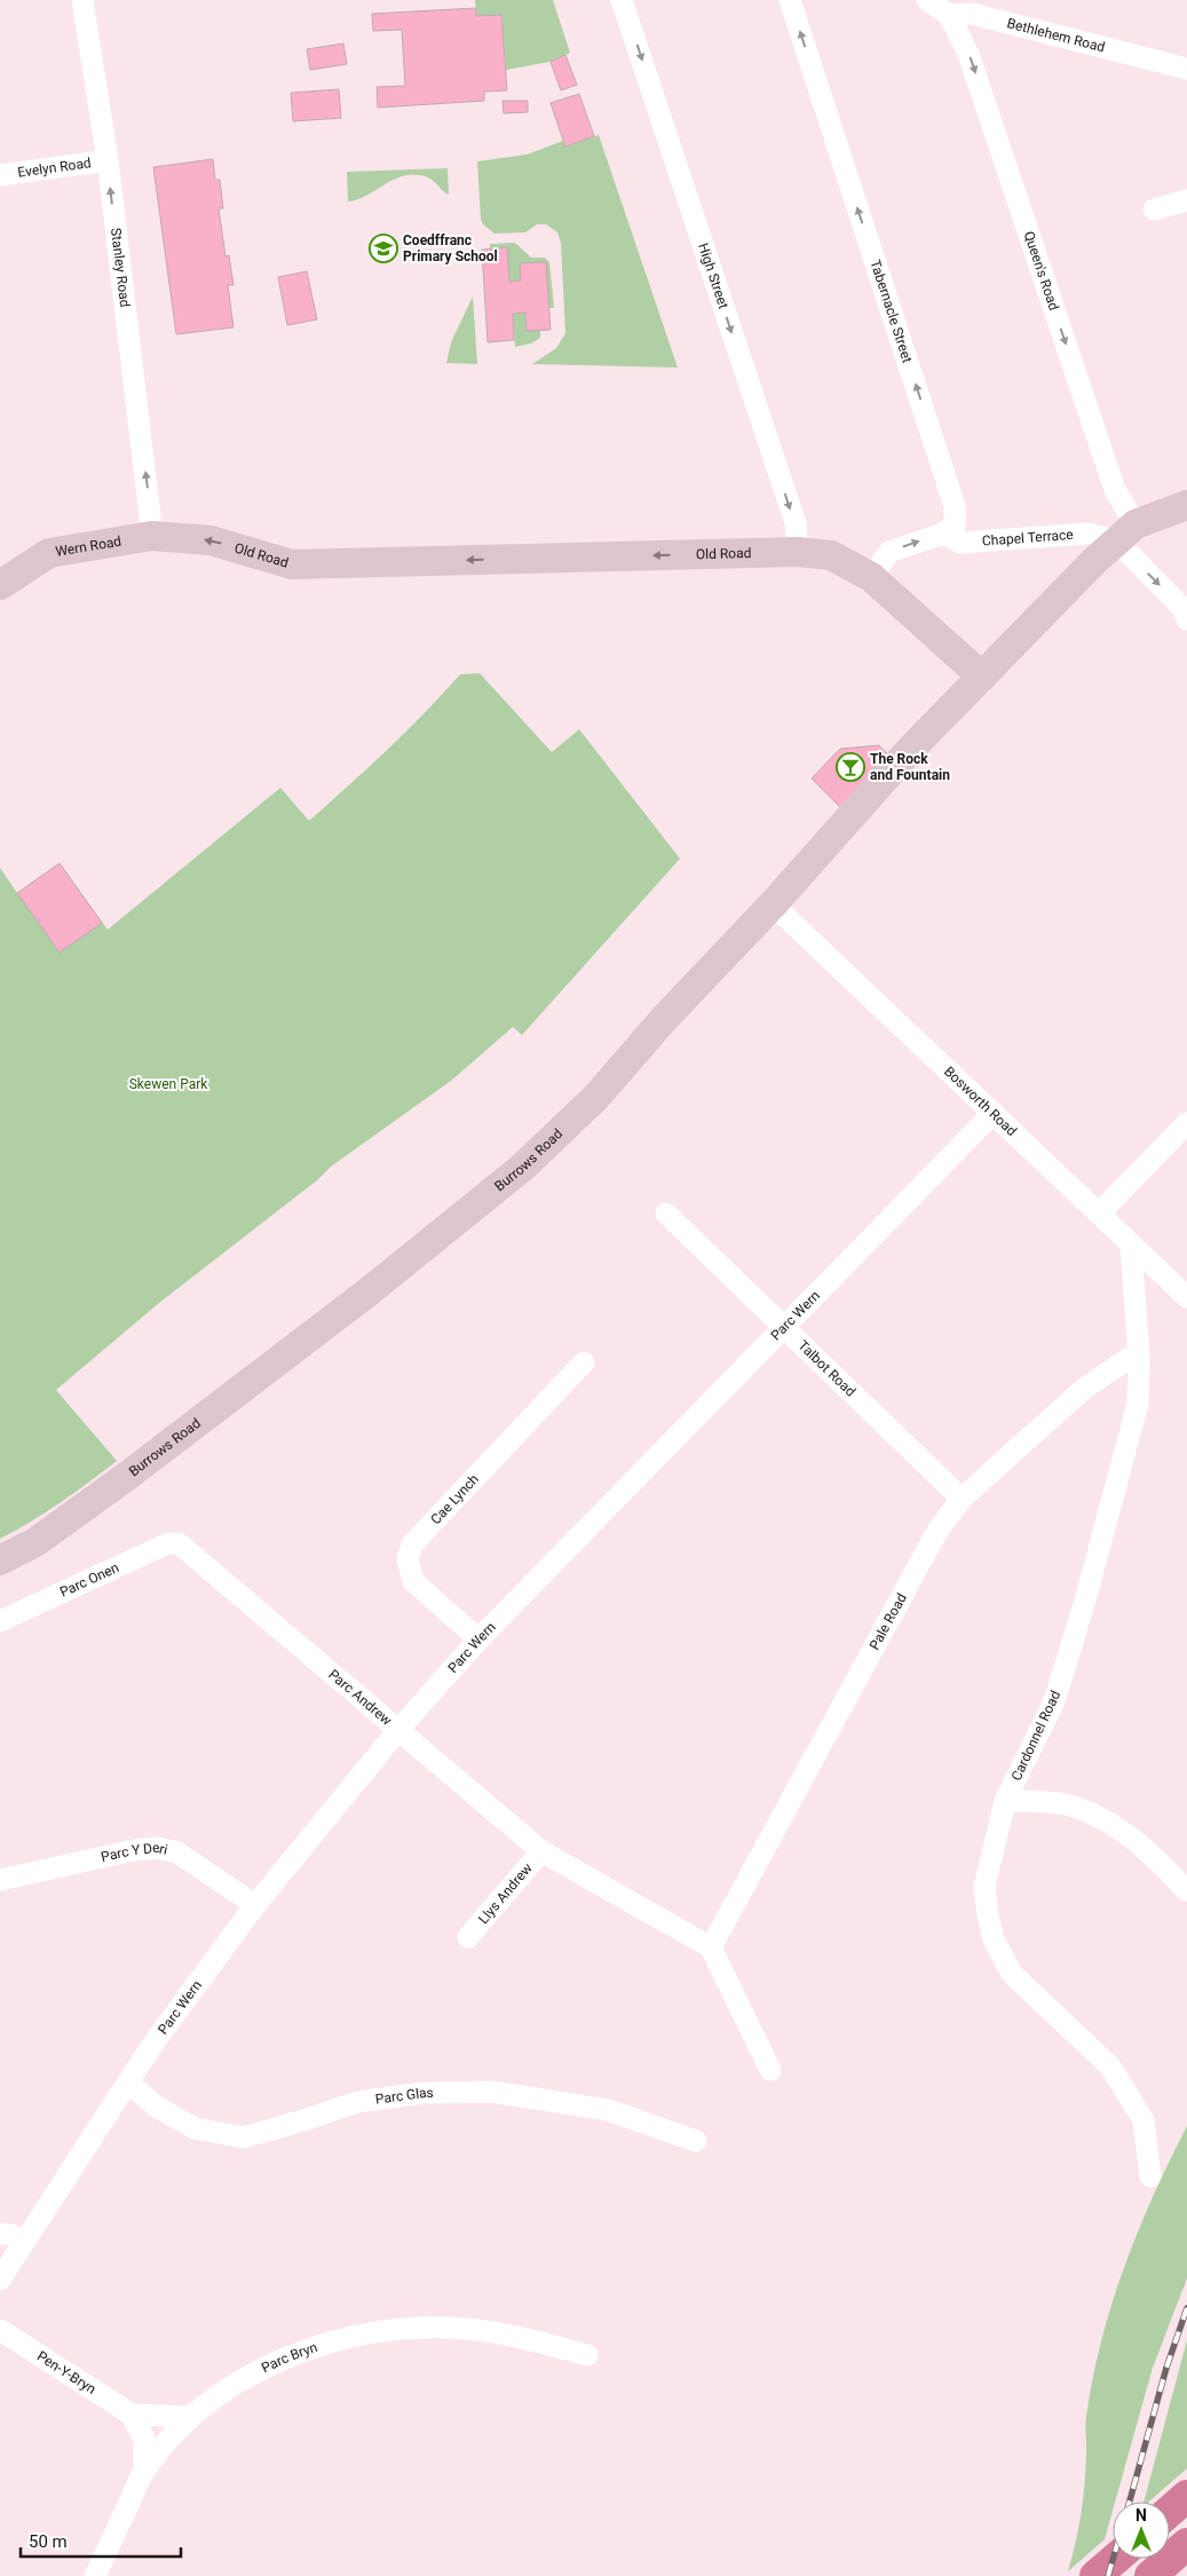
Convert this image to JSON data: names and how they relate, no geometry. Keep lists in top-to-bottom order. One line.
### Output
{"streets":{"main road":["Wern Road","Old Road","Burrows Road"],"street":["Bethlehem Road","Evelyn Road","Stanley Road","Queen's Road","High Street","Tabernacle Street","Chapel Terrace","Bosworth Road","Parc Wern","Talbot Road","Cae Lynch","Parc Onen","Pale Road","Parc Andrew","Cardonnel Road","Parc Y Deri","Llys Andrew","Parc Glas","Parc Bryn","Pen-Y-Bryn"]},"crossings":[["Bethlehem Road","Queen's Road"],["Evelyn Road","Stanley Road"],["Stanley Road","Wern Road"],["Stanley Road","Old Road"],["Queen's Road","Chapel Terrace"],["High Street","Old Road"],["Tabernacle Street","Chapel Terrace"],["Wern Road","Old Road"],["Old Road","Burrows Road"],["Bosworth Road","Burrows Road"],["Bosworth Road","Parc Wern"],["Bosworth Road","Cardonnel Road"],["Parc Wern","Talbot Road"],["Parc Wern","Cae Lynch"],["Parc Wern","Parc Andrew"],["Parc Wern","Parc Y Deri"],["Parc Wern","Parc Glas"],["Talbot Road","Pale Road"],["Parc Onen","Parc Andrew"],["Pale Road","Cardonnel Road"],["Parc Andrew","Llys Andrew"]],"one_way":["Stanley Road","Queen's Road","High Street","Tabernacle Street","Old Road"],"parks":["Skewen Park"],"places":{"school or university":["Coedffranc Primary School"],"bar":["The Rock and Fountain"]},"scale_bar":"50 m","north":"top"}
